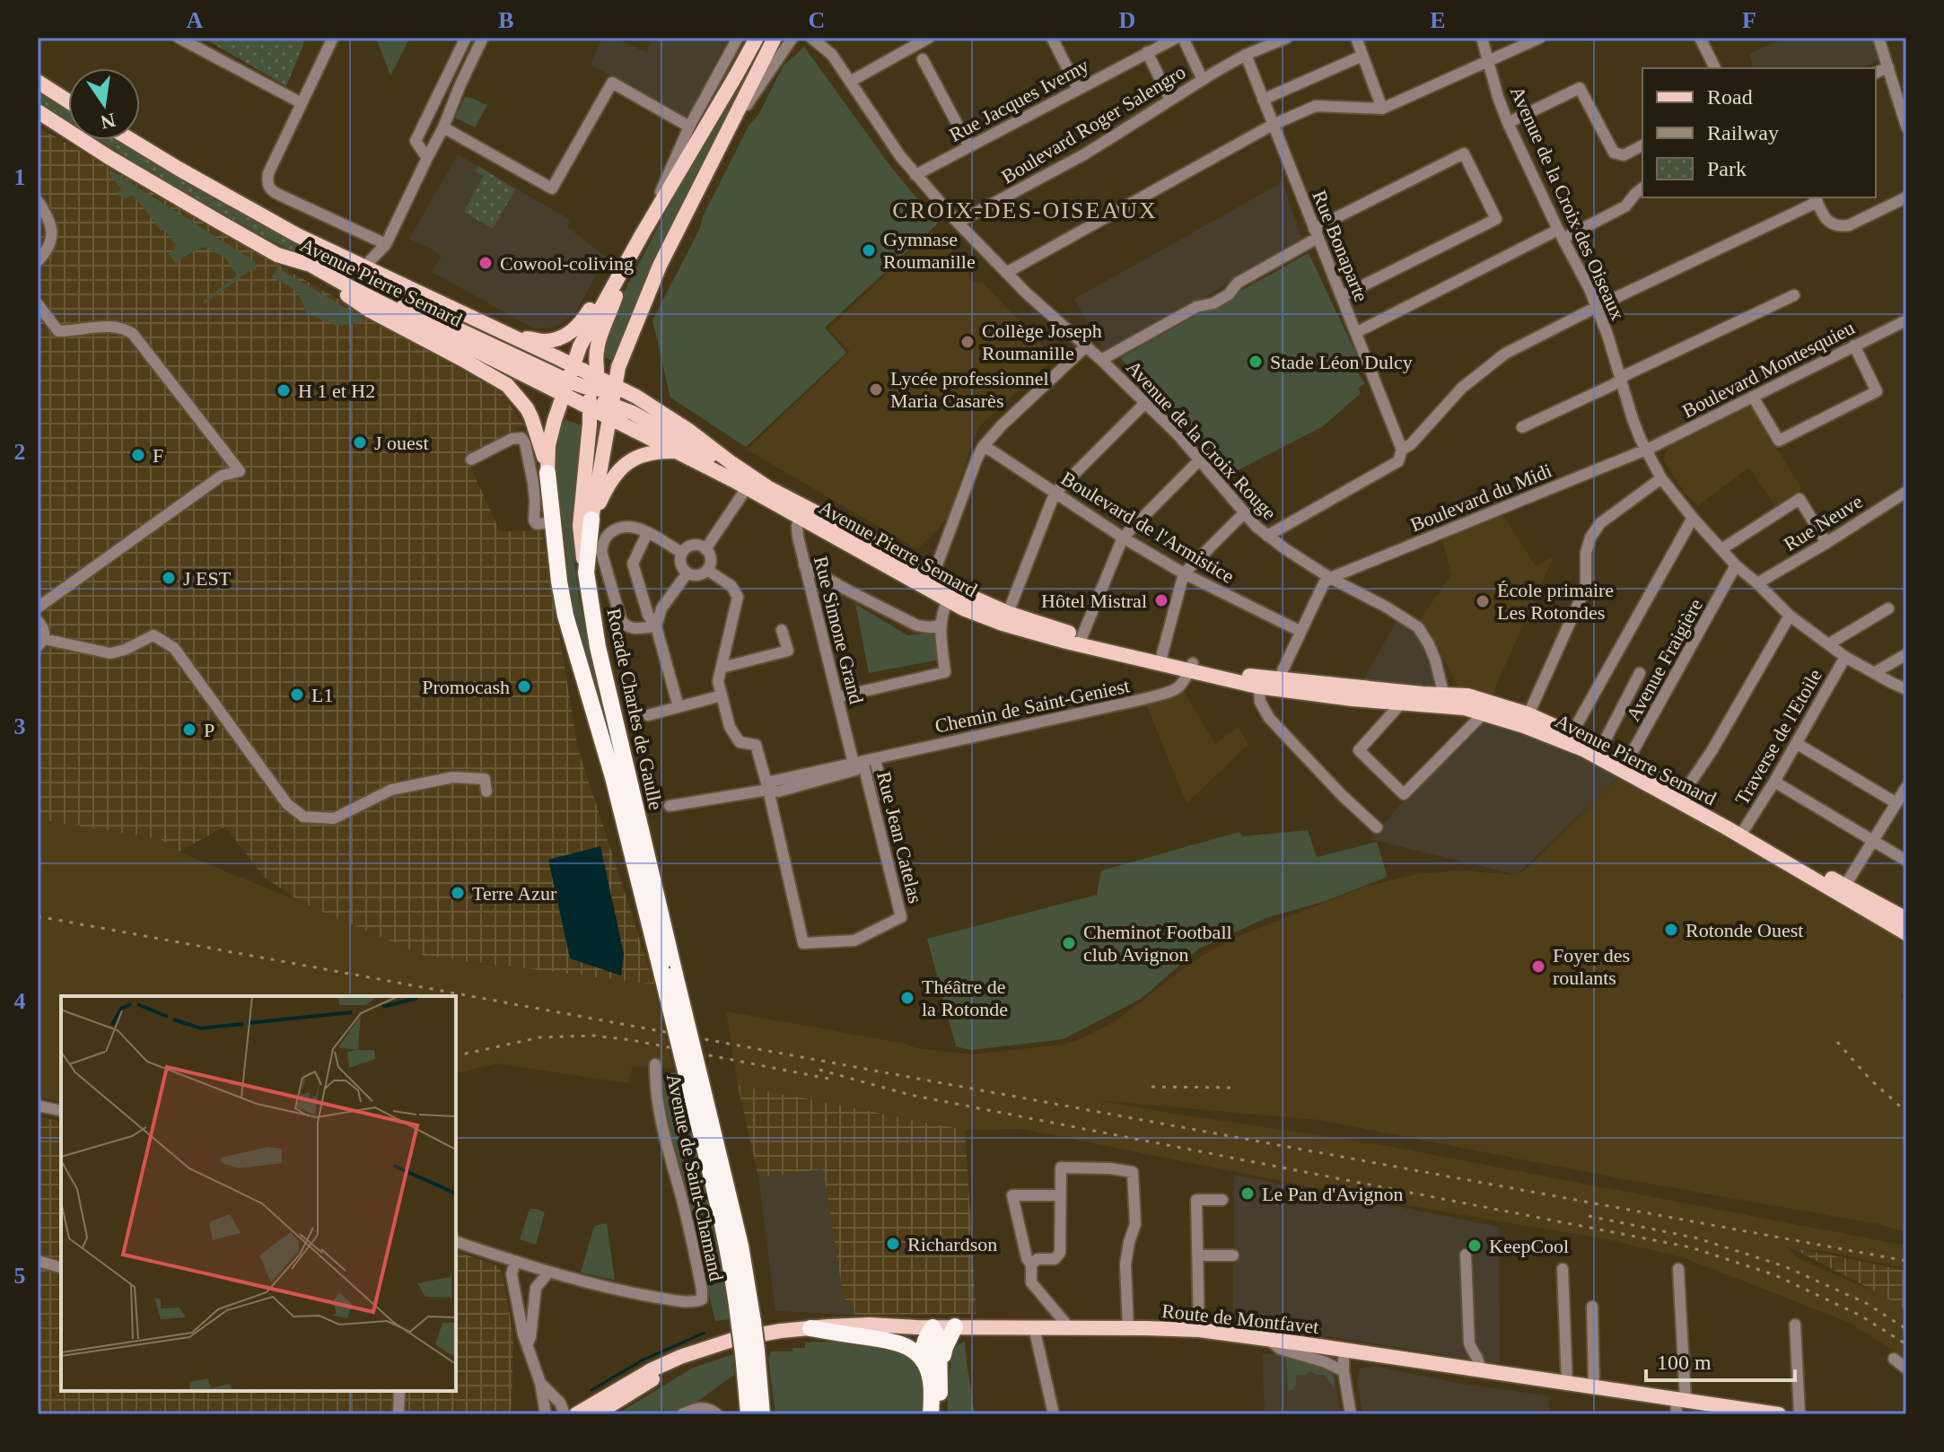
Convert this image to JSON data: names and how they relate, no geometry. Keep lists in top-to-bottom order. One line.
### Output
{"streets":{"highway":["Rocade Charles de Gaulle"],"main road":["Avenue Pierre Semard","Route de Montfavet"],"street":["Rue Jacques Iverny","Boulevard Roger Salengro","Avenue de la Croix des Oiseaux","Rue Bonaparte","Boulevard Montesquieu","Avenue de la Croix Rouge","Boulevard du Midi","Rue Neuve","Boulevard de l'Armistice","Rue Simone Grand","Avenue Fraigière","Chemin de Saint-Geniest","Traverse de l'Etoile","Rue Jean Catelas","Avenue de Saint-Chamand"]},"crossings":[["Rue Jacques Iverny","Avenue de la Croix Rouge"],["Boulevard Roger Salengro","Rue Bonaparte"],["Boulevard Roger Salengro","Avenue de la Croix Rouge"],["Avenue de la Croix des Oiseaux","Boulevard Montesquieu"],["Avenue de la Croix des Oiseaux","Boulevard du Midi"],["Avenue de la Croix des Oiseaux","Rue Neuve"],["Avenue de la Croix des Oiseaux","Avenue Fraigière"],["Avenue de la Croix des Oiseaux","Traverse de l'Etoile"],["Avenue Pierre Semard","Avenue de la Croix Rouge"],["Avenue Pierre Semard","Rue Simone Grand"],["Avenue Pierre Semard","Avenue Fraigière"],["Avenue Pierre Semard","Chemin de Saint-Geniest"],["Avenue Pierre Semard","Rocade Charles de Gaulle"],["Avenue Pierre Semard","Traverse de l'Etoile"],["Boulevard Montesquieu","Boulevard du Midi"],["Avenue de la Croix Rouge","Boulevard du Midi"],["Rue Simone Grand","Chemin de Saint-Geniest"],["Rue Simone Grand","Rue Jean Catelas"],["Chemin de Saint-Geniest","Rue Jean Catelas"]],"districts":["CROIX-DES-OISEAUX"],"places":["Gymnase Roumanille","Cowool-coliving","Collège Joseph Roumanille","Stade Léon Dulcy","Lycée professionnel Maria Casarès","H 1 et H2","J ouest","F","J EST","Hôtel Mistral","École primaire Les Rotondes","Promocash","L1","P","Terre Azur","Rotonde Ouest","Cheminot Football club Avignon","Foyer des roulants","Théâtre de la Rotonde","Le Pan d'Avignon","Richardson","KeepCool"],"legend":["Road","Railway","Park"],"scale_bar":"100 m","north":"bottom","grid":{"columns":["A","B","C","D","E","F"],"rows":["1","2","3","4","5"]}}
